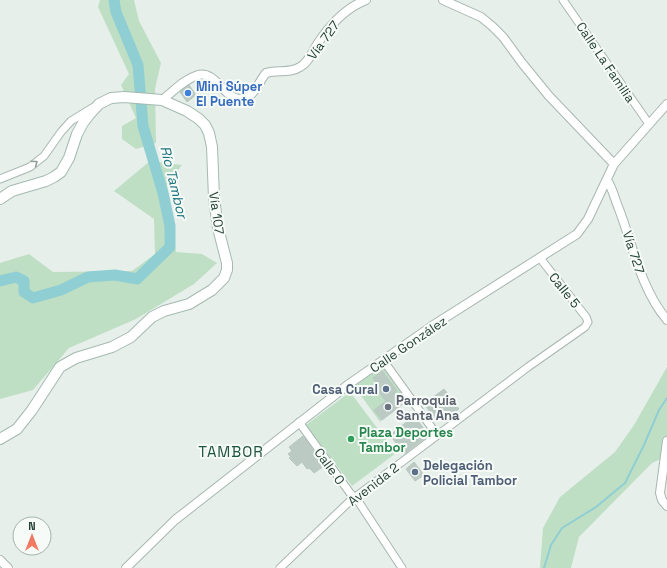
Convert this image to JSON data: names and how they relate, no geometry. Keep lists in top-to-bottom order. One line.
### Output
{"streets":{"main road":["Vía 107"],"street":["Vía 727","Calle La Familia","Calle 5","Calle González","Calle 0","Avenida 2"]},"crossings":[["Vía 727","Vía 107"],["Vía 727","Calle González"],["Calle La Familia","Calle González"],["Calle 5","Calle González"],["Calle 5","Avenida 2"],["Calle González","Calle 0"],["Calle 0","Avenida 2"]],"districts":["TAMBOR"],"water":["Río Tambor"],"places":["Mini Súper El Puente","Casa Cural","Parroquia Santa Ana","Plaza Deportes Tambor","Delegación Policial Tambor"],"north":"top"}
